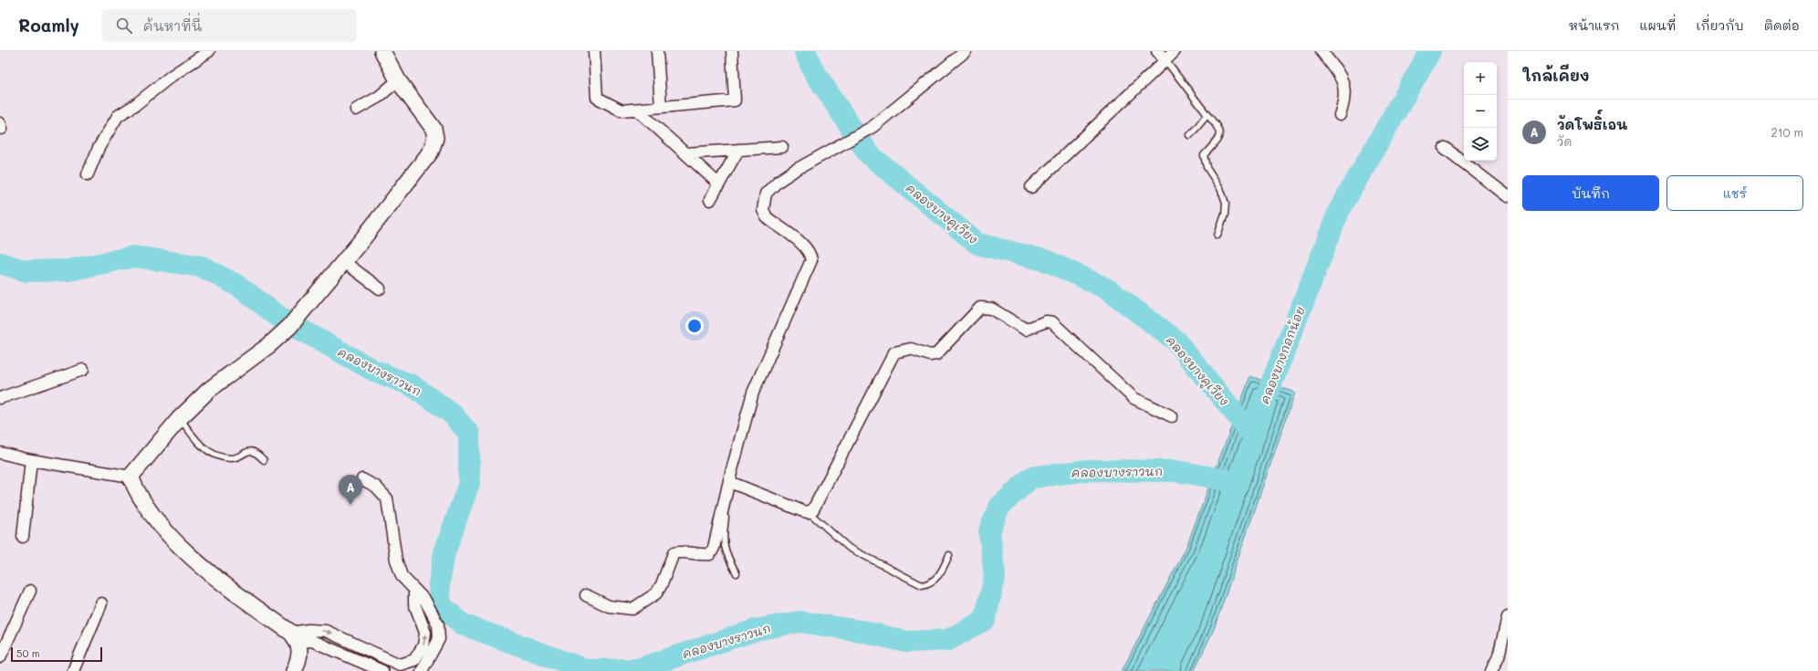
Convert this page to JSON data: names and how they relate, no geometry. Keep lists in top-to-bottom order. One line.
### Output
{"water":["คลองบางคูเวียง","คลองบางกอกน้อย","คลองบางราวนก"],"scale_bar":"50 m","page":{"header":"Roamly","search":"ค้นหาที่นี่","nav":["หน้าแรก","แผนที่","เกี่ยวกับ","ติดต่อ"],"heading":"ใกล้เคียง","map_buttons":["+","−"],"list":[{"mark":"A","name":"วัดโพธิ์เอน","note":"วัด","value":"210 m"}],"buttons":["บันทึก","แชร์"],"pins":"A","scale":"50 m"}}
